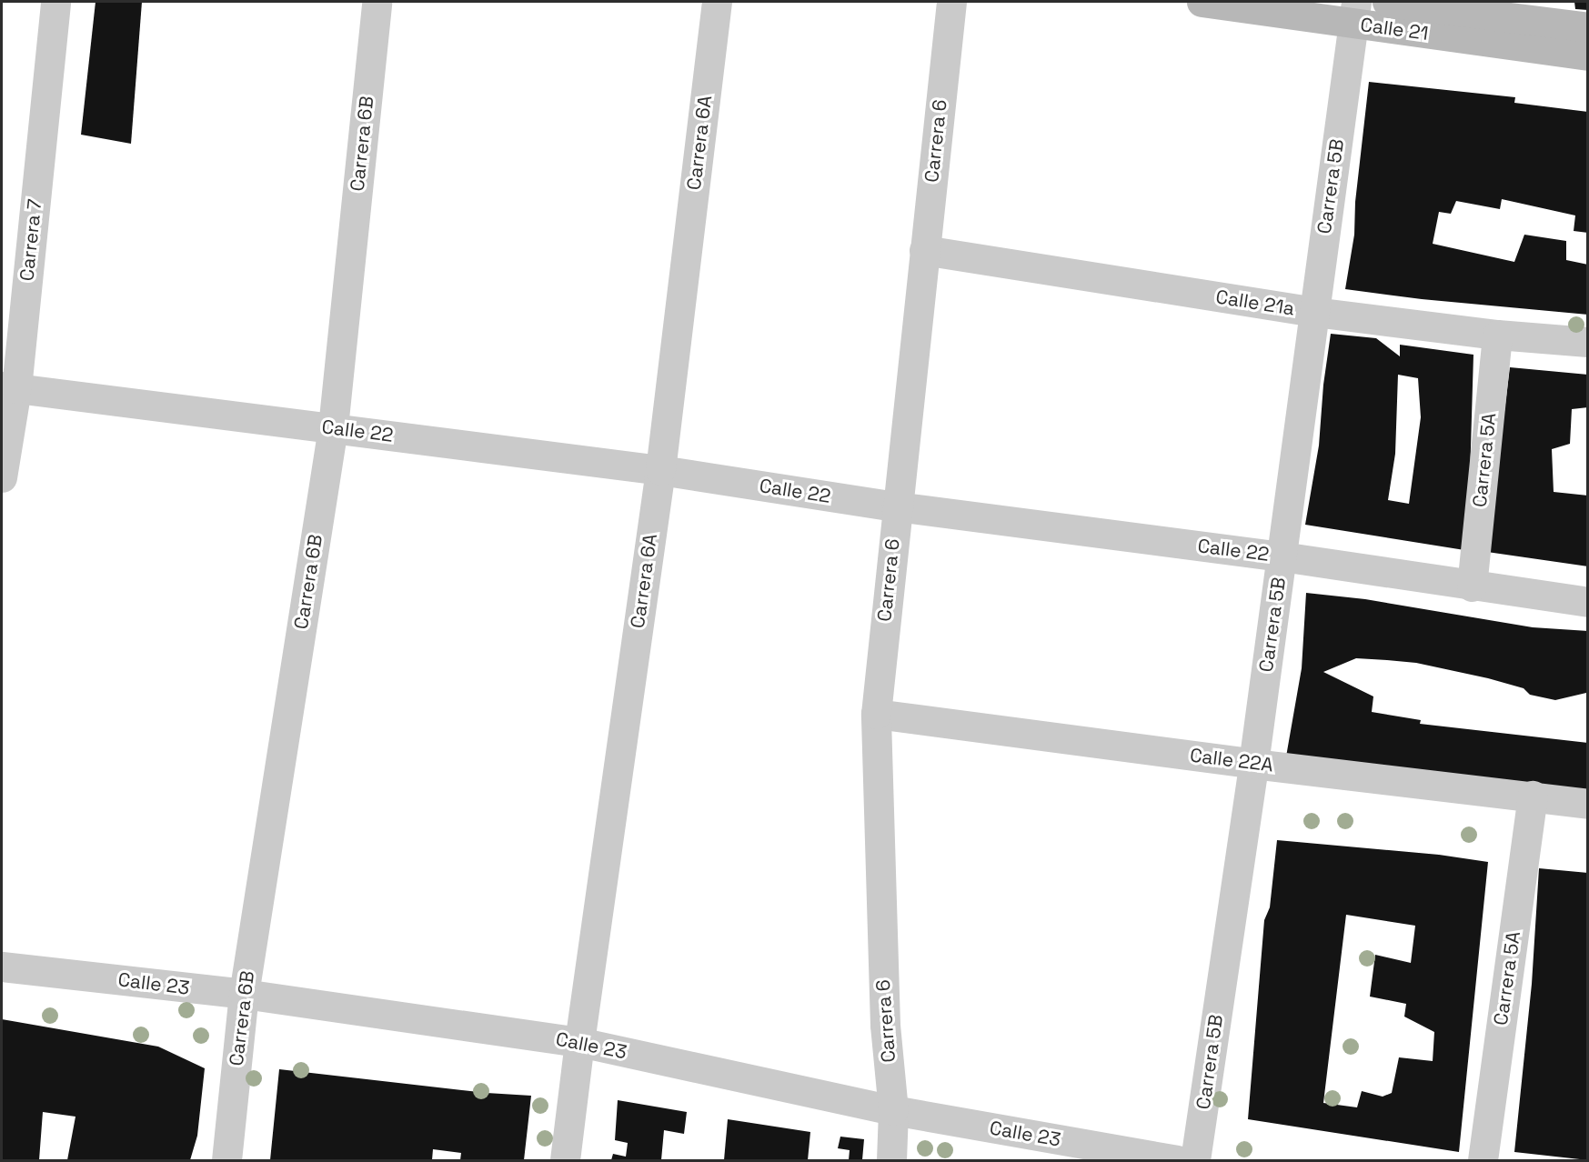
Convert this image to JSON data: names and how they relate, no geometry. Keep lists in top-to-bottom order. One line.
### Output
{"streets":{"main road":["Calle 21"],"street":["Carrera 6","Carrera 6A","Carrera 6B","Carrera 5B","Carrera 7","Calle 21a","Calle 22","Carrera 5A","Calle 22A","Calle 23"]},"crossings":[["Calle 21","Carrera 5B"],["Carrera 6","Calle 21a"],["Carrera 6","Calle 22"],["Carrera 6","Calle 22A"],["Carrera 6","Calle 23"],["Carrera 6A","Calle 22"],["Carrera 6A","Calle 23"],["Carrera 6B","Calle 22"],["Carrera 6B","Calle 23"],["Carrera 5B","Calle 21a"],["Carrera 5B","Calle 22"],["Carrera 5B","Calle 22A"],["Carrera 7","Calle 22"],["Calle 21a","Carrera 5A"],["Calle 22","Carrera 5A"],["Carrera 5A","Calle 22A"]]}
